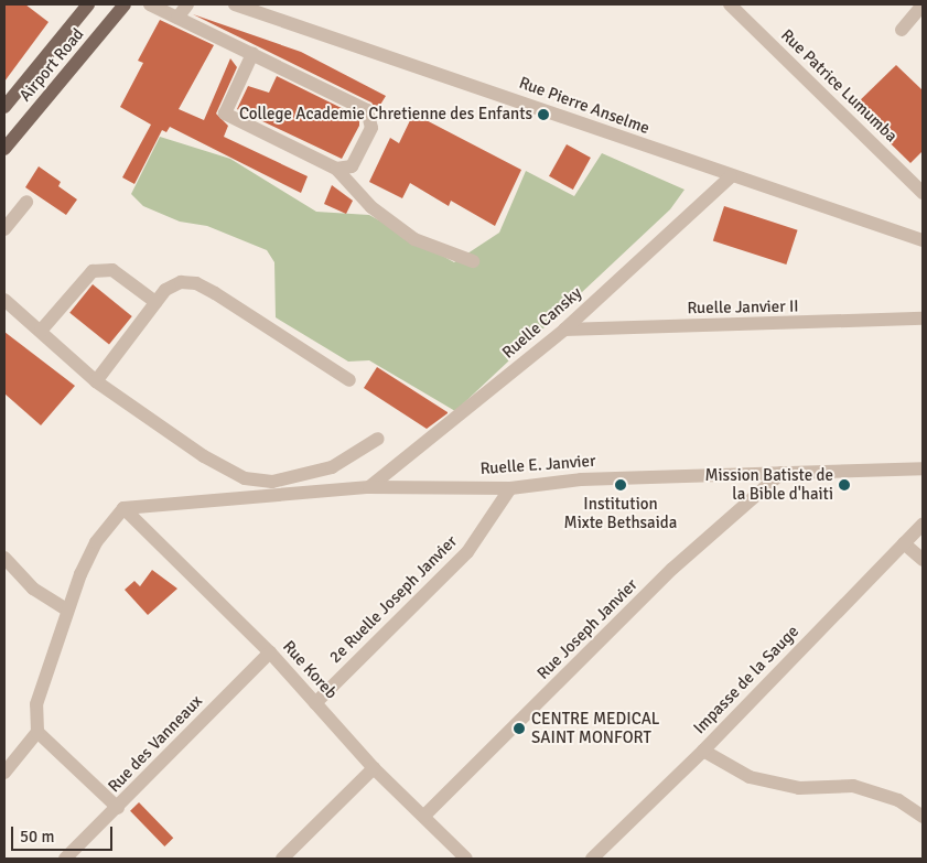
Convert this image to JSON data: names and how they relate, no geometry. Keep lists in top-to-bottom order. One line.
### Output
{"streets":{"main road":["Airport Road"],"street":["Rue Patrice Lumumba","Rue Pierre Anselme","Ruelle Janvier II","Ruelle Cansky","Ruelle E. Janvier","2e Ruelle Joseph Janvier","Rue Joseph Janvier","Rue Koreb","Impasse de la Sauge","Rue des Vanneaux"]},"crossings":[["Rue Pierre Anselme","Ruelle Cansky"],["Ruelle Janvier II","Ruelle Cansky"],["Ruelle Cansky","Ruelle E. Janvier"],["Ruelle E. Janvier","2e Ruelle Joseph Janvier"],["Ruelle E. Janvier","Rue Joseph Janvier"],["Ruelle E. Janvier","Rue Koreb"],["2e Ruelle Joseph Janvier","Rue Koreb"],["Rue Joseph Janvier","Rue Koreb"],["Rue Koreb","Rue des Vanneaux"]],"places":["College Academie Chretienne des Enfants","Institution Mixte Bethsaida","Mission Batiste de la Bible d'haiti","CENTRE MEDICAL SAINT MONFORT"],"scale_bar":"50 m"}
